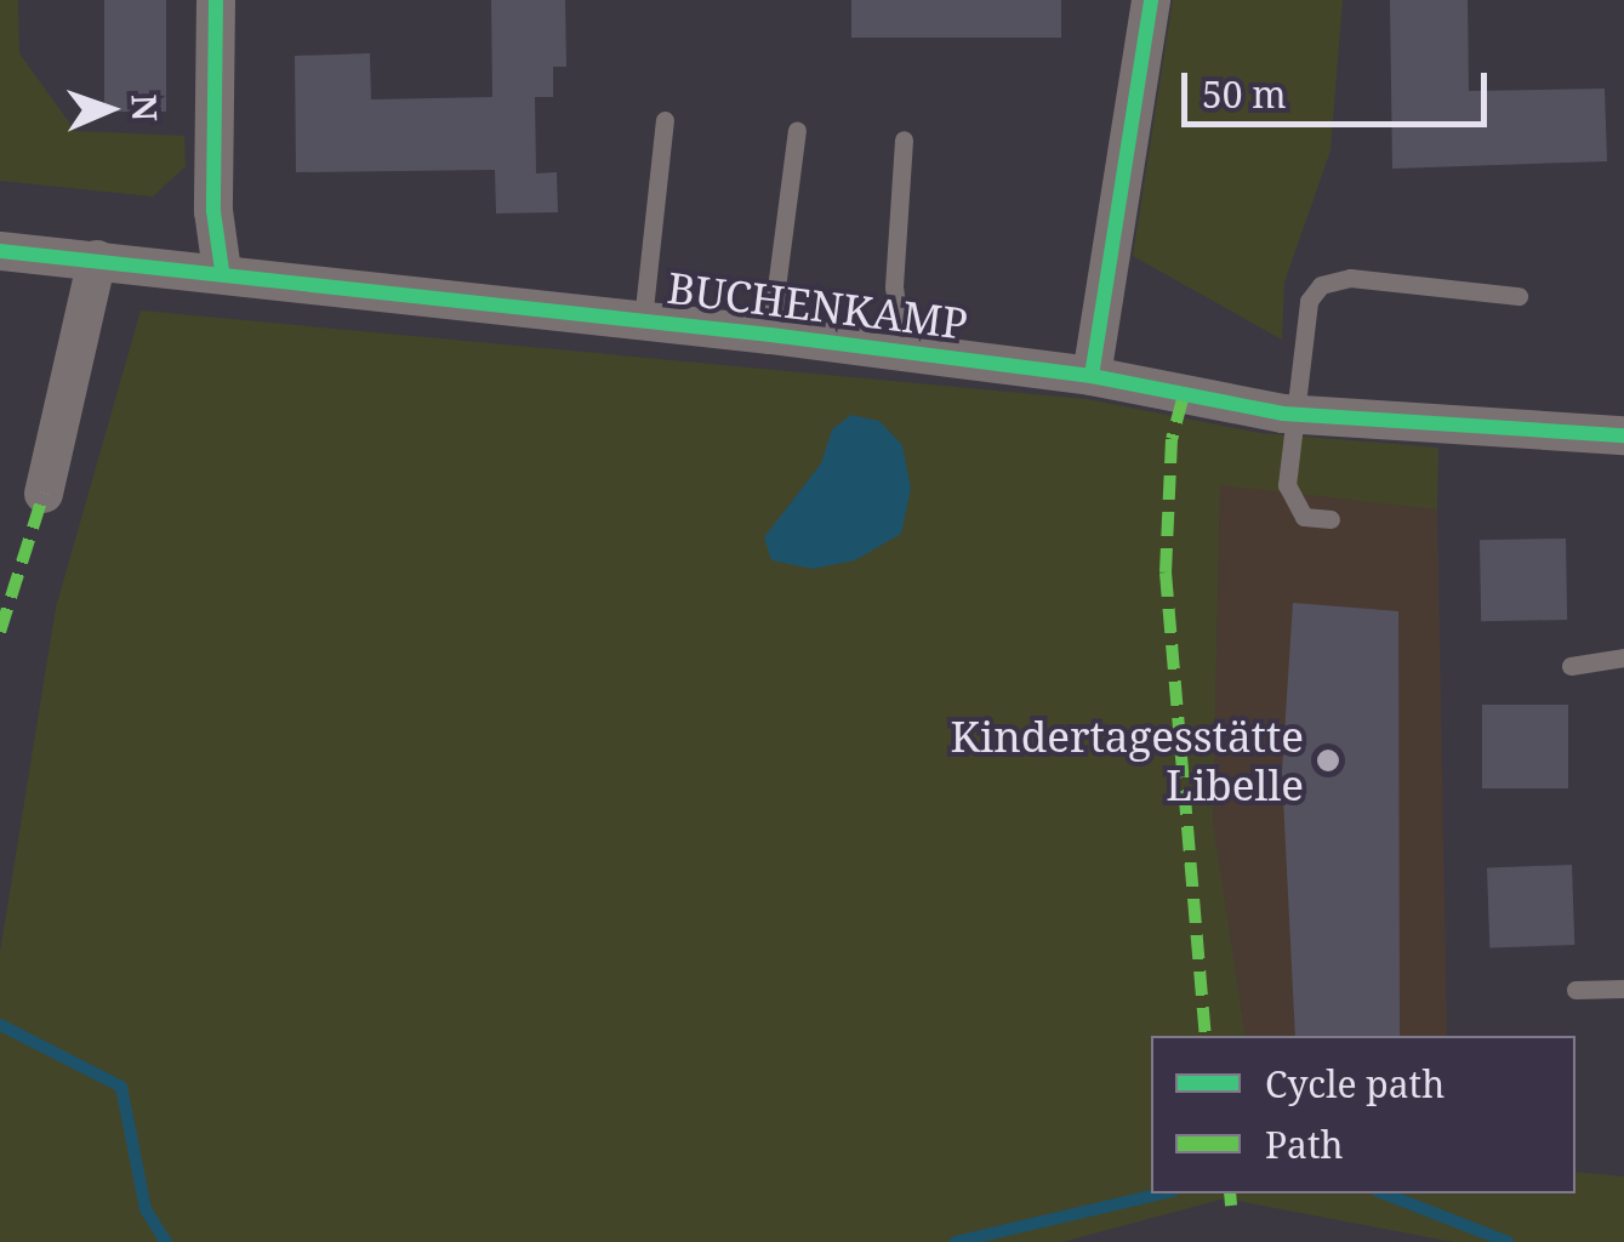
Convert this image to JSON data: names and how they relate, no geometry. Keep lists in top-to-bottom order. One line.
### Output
{"streets":{"street":["BUCHENKAMP"]},"places":["Kindertagesstätte Libelle"],"legend":["Cycle path","Path"],"scale_bar":"50 m","north":"right"}
